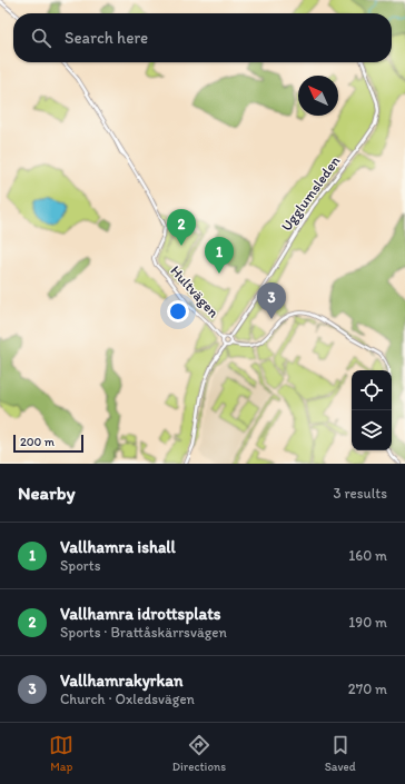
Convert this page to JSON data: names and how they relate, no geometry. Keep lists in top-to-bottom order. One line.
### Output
{"streets":{"street":["Ugglumsleden","Hultvägen"]},"crossings":[["Ugglumsleden","Hultvägen"]],"scale_bar":"200 m","north":"top left","page":{"search":"Search here","pins":["2","1","3"],"scale":"200 m","heading":["Nearby","3 results"],"list":[{"mark":"1","name":"Vallhamra ishall","note":"Sports","value":"160 m"},{"mark":"2","name":"Vallhamra idrottsplats","note":"Sports · Brattåskärrsvägen","value":"190 m"},{"mark":"3","name":"Vallhamrakyrkan","note":"Church · Oxledsvägen","value":"270 m"}],"nav":["Map","Directions","Saved"]}}
